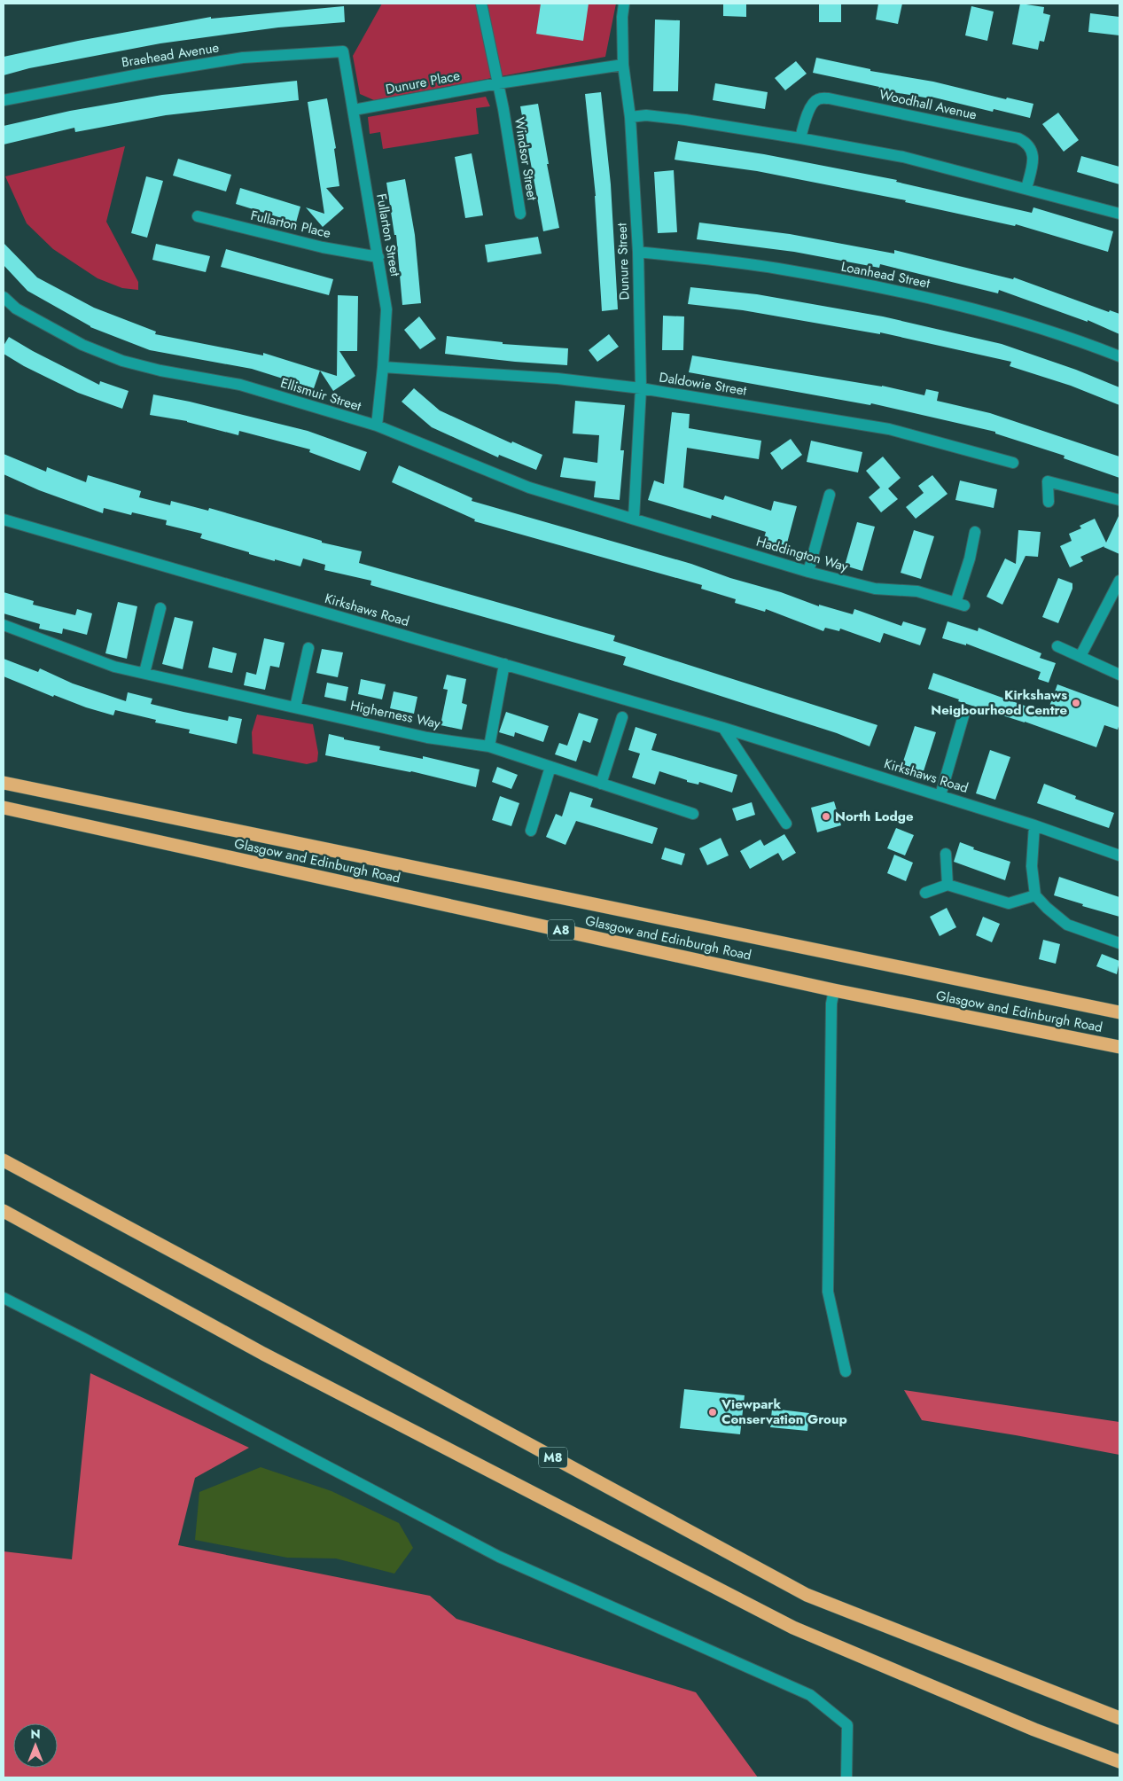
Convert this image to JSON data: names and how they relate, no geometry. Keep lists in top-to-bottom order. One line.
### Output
{"streets":{"highway":["Glasgow and Edinburgh Road","A8","M8"],"street":["Braehead Avenue","Dunure Place","Woodhall Avenue","Windsor Street","Fullarton Place","Fullarton Street","Dunure Street","Loanhead Street","Daldowie Street","Ellismuir Street","Haddington Way","Kirkshaws Road","Higherness Way"]},"crossings":[["Braehead Avenue","Fullarton Street"],["Dunure Place","Windsor Street"],["Dunure Place","Fullarton Street"],["Dunure Place","Dunure Street"],["Fullarton Place","Fullarton Street"],["Fullarton Street","Daldowie Street"],["Fullarton Street","Ellismuir Street"],["Dunure Street","Loanhead Street"],["Dunure Street","Daldowie Street"],["Dunure Street","Ellismuir Street"],["Dunure Street","Haddington Way"],["Ellismuir Street","Haddington Way"]],"places":["Kirkshaws Neigbourhood Centre","North Lodge","Viewpark Conservation Group"],"north":"top"}
